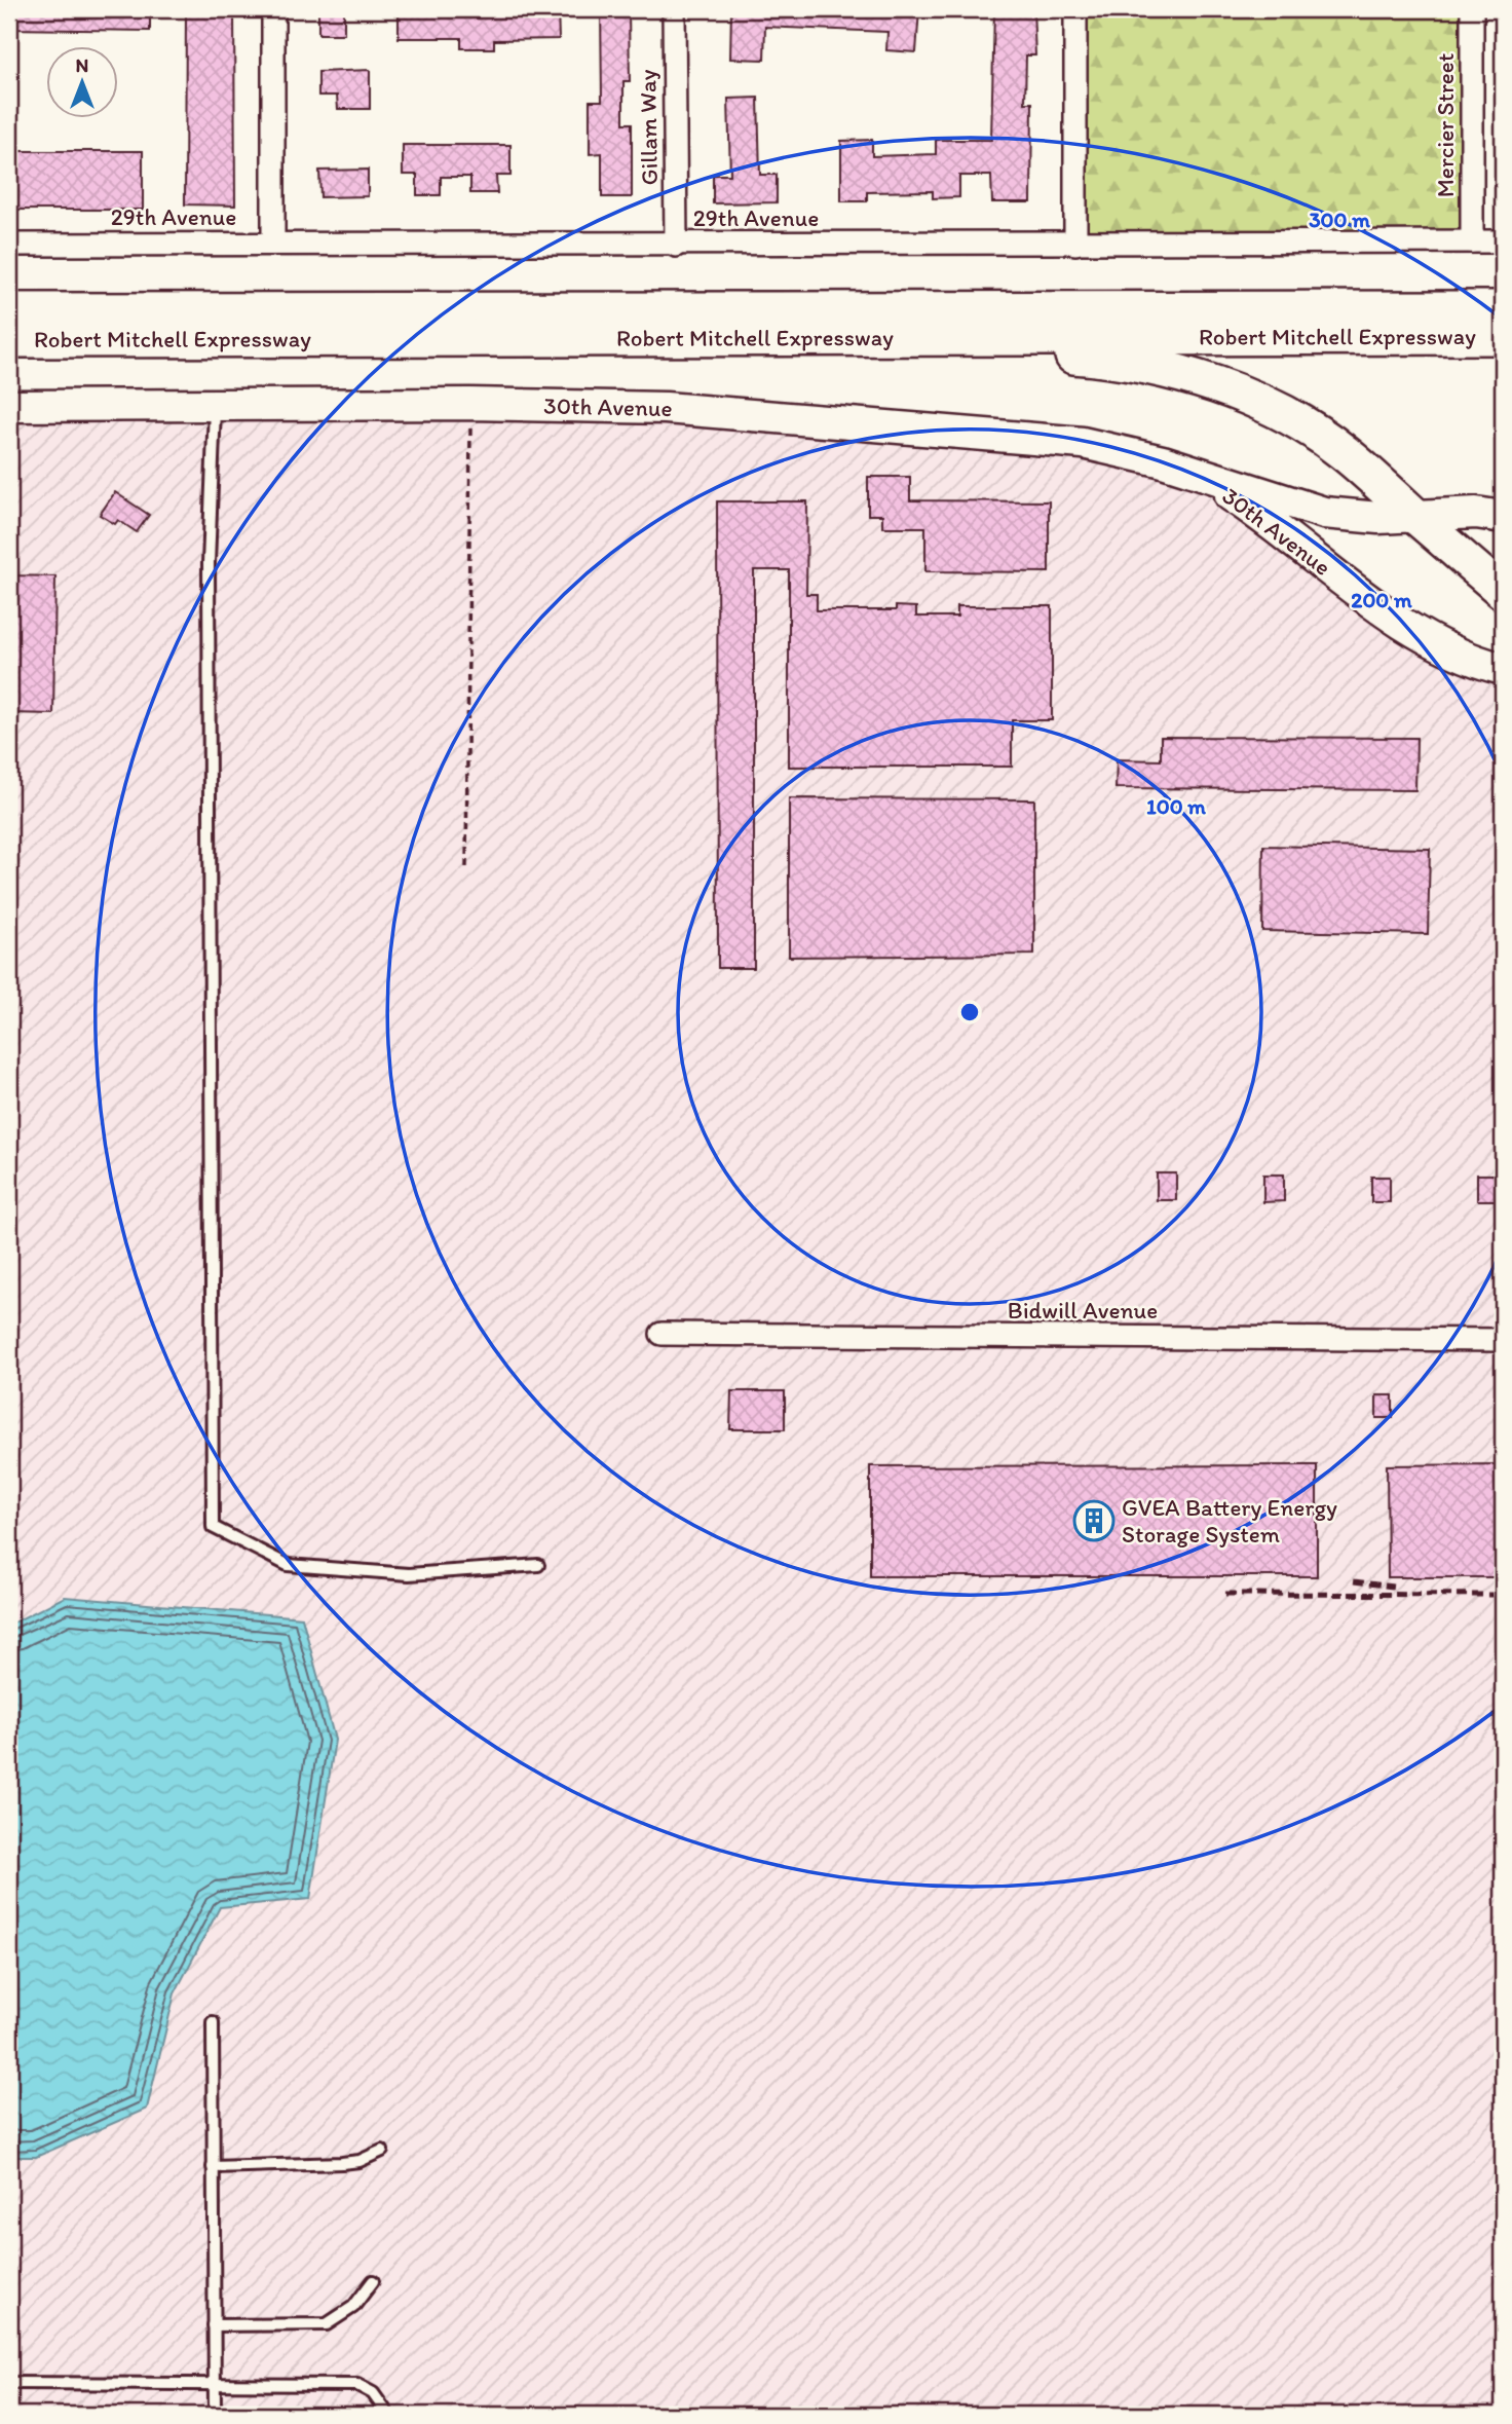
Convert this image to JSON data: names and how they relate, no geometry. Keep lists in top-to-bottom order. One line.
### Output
{"streets":{"highway":["Robert Mitchell Expressway"],"main road":["30th Avenue"],"street":["Mercier Street","Gillam Way","29th Avenue","Bidwill Avenue"]},"crossings":[["Mercier Street","29th Avenue"],["Gillam Way","29th Avenue"]],"places":{"building":["GVEA Battery Energy Storage System"]},"north":"top","rings":["300 m","200 m","100 m"]}
